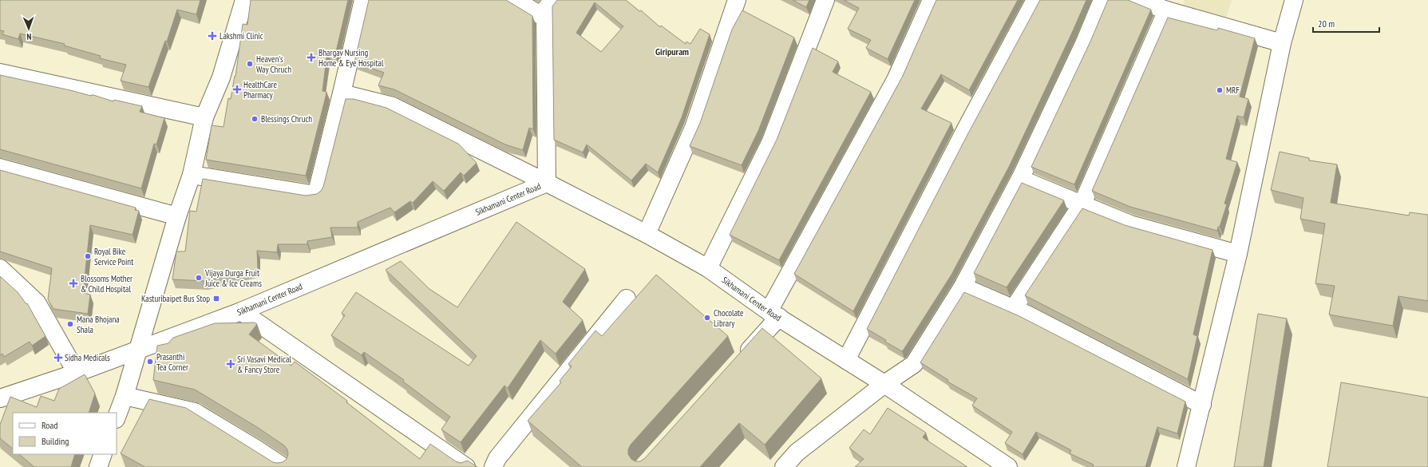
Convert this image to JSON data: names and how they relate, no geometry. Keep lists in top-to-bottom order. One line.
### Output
{"streets":{"street":["Sikhamani Center Road"]},"districts":["Giripuram"],"places":{"health":["Lakshmi Clinic","Bhargav Nursing Home & Eye Hospital","HealthCare Pharmacy","Blossoms Mother & Child Hospital","Sidha Medicals","Sri Vasavi Medical & Fancy Store"],"other":["Heaven's Way Chruch","MRF","Blessings Chruch","Royal Bike Service Point","Vijaya Durga Fruit Juice & Ice Creams","Chocolate Library","Mana Bhojana Shala","Prasanthi Tea Corner"],"transit":["Kasturibaipet Bus Stop"]},"legend":["Road","Building"],"scale_bar":"20 m","north":"bottom"}
